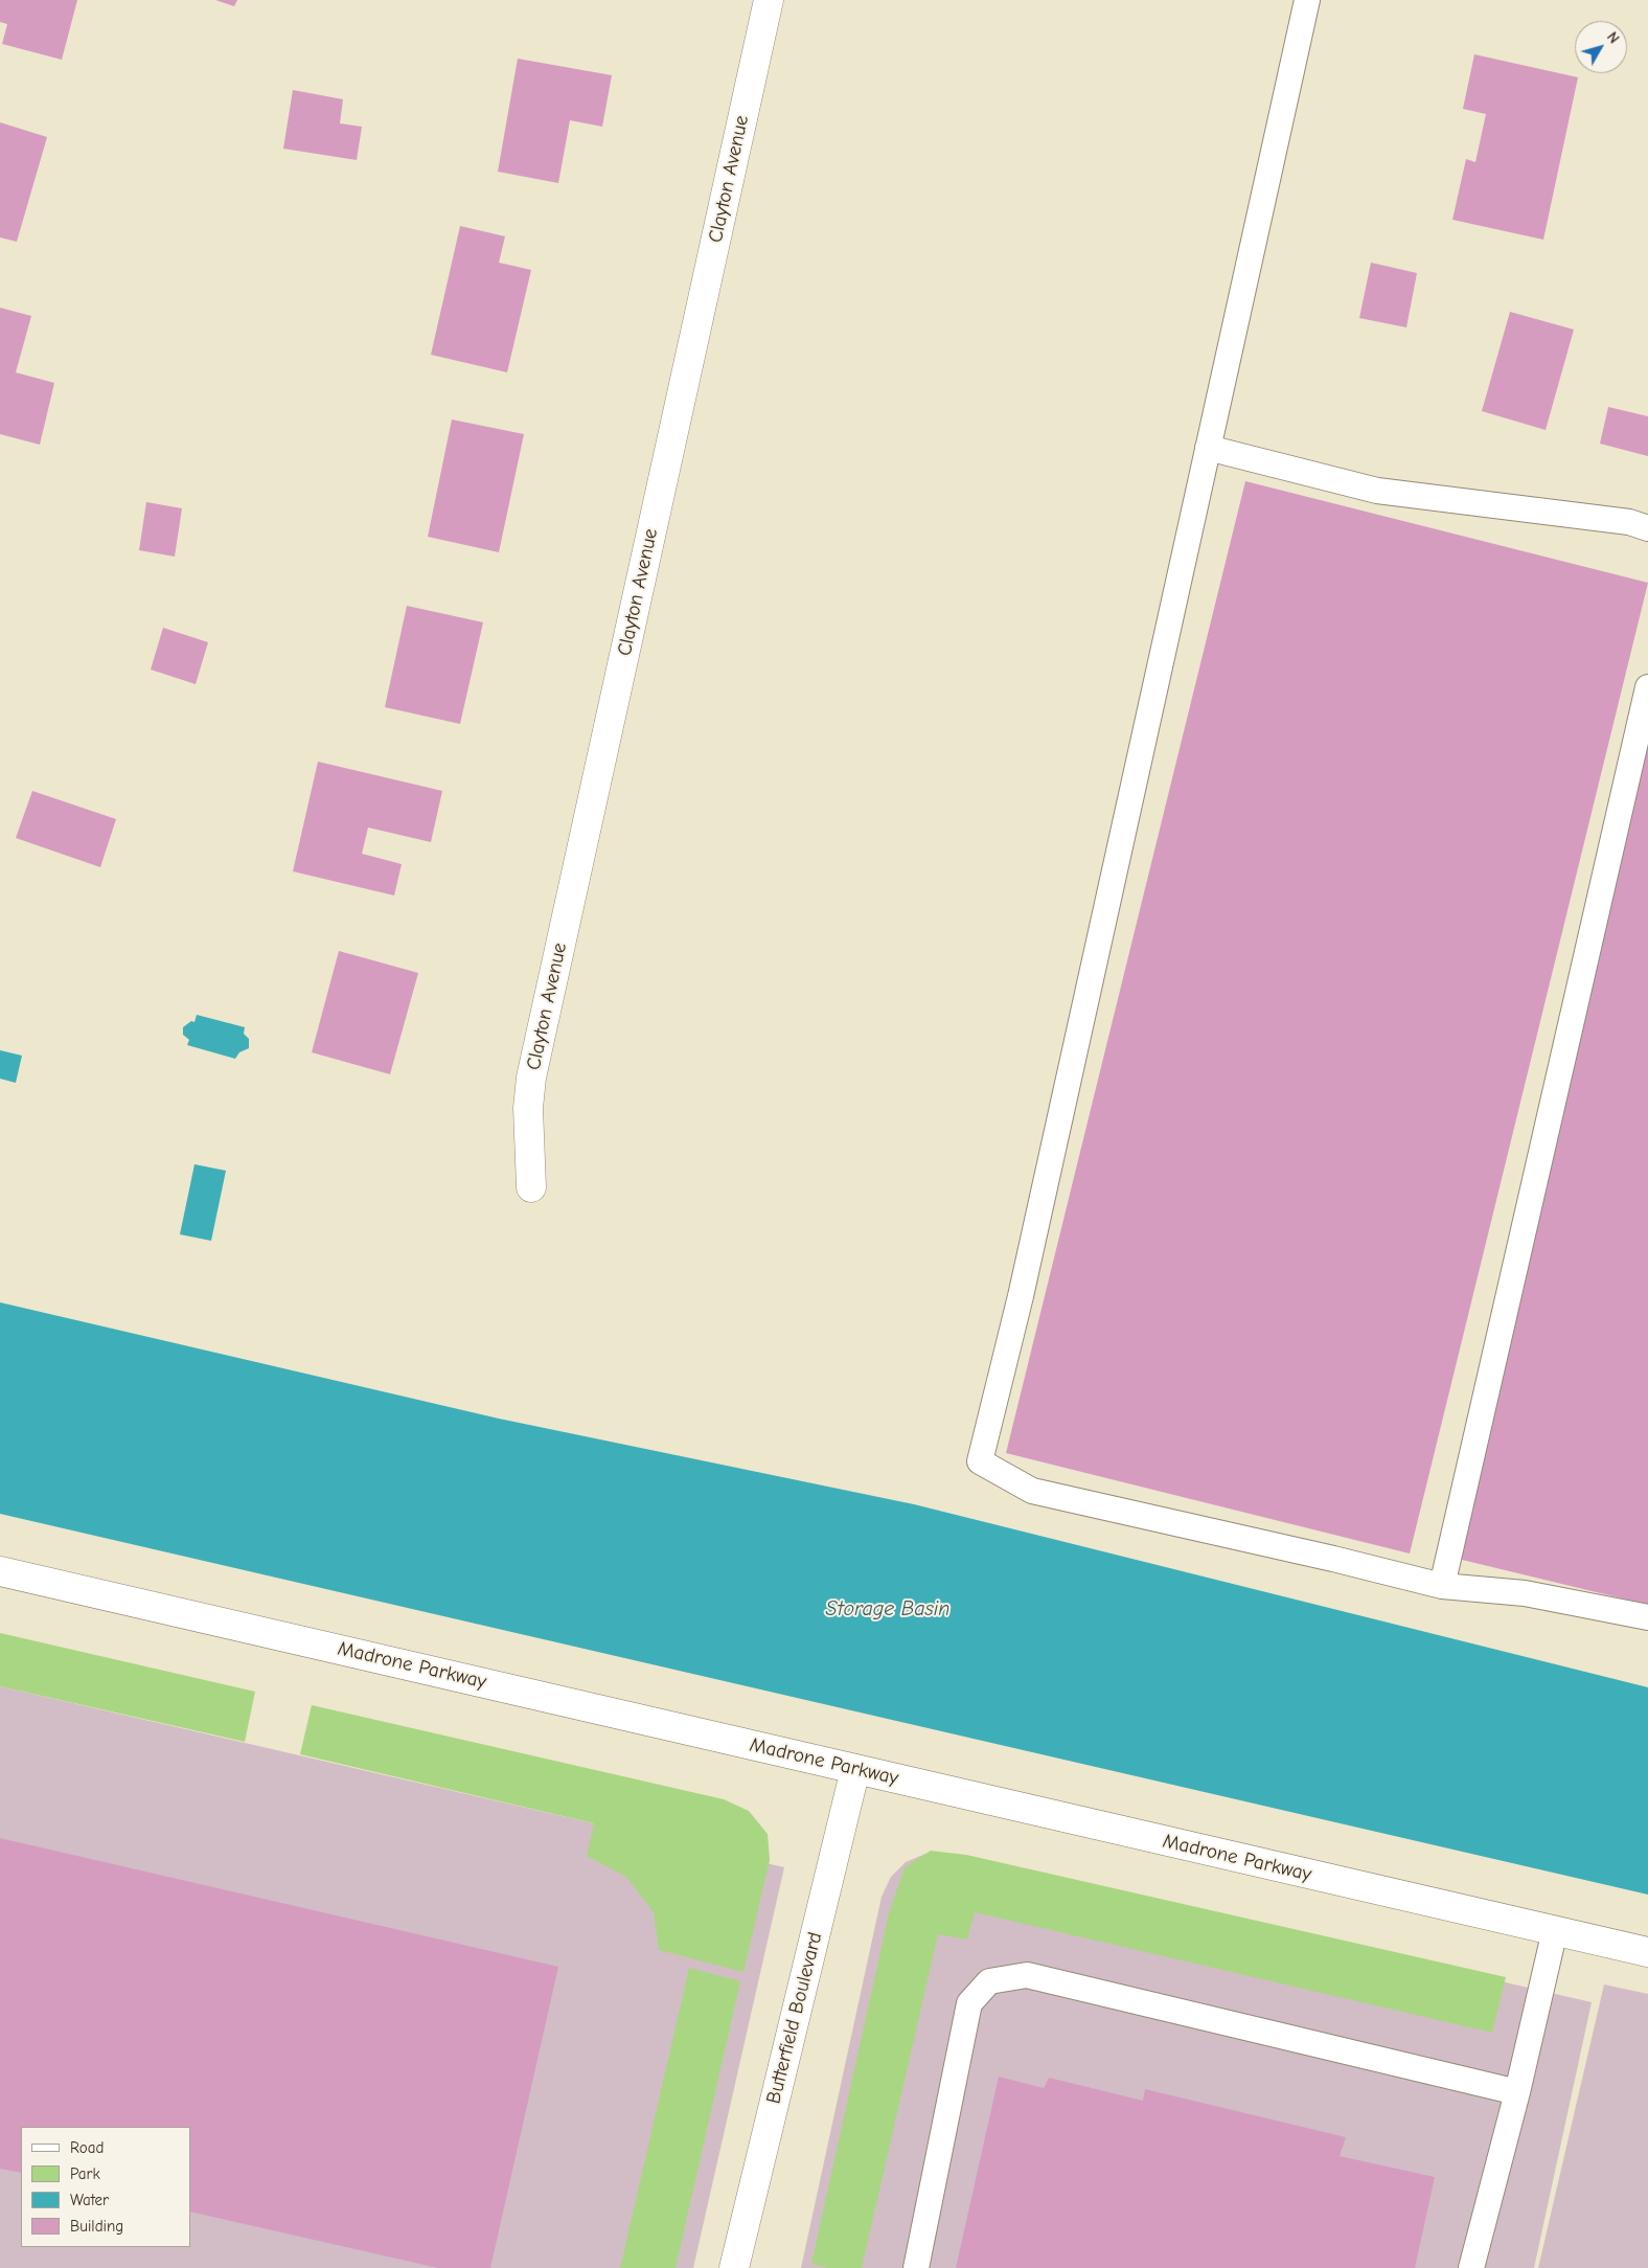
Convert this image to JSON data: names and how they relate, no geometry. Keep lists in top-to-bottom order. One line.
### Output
{"streets":{"street":["Clayton Avenue","Madrone Parkway","Butterfield Boulevard"]},"crossings":[["Madrone Parkway","Butterfield Boulevard"]],"water":["Storage Basin"],"legend":["Road","Park","Water","Building"],"north":"top right"}
